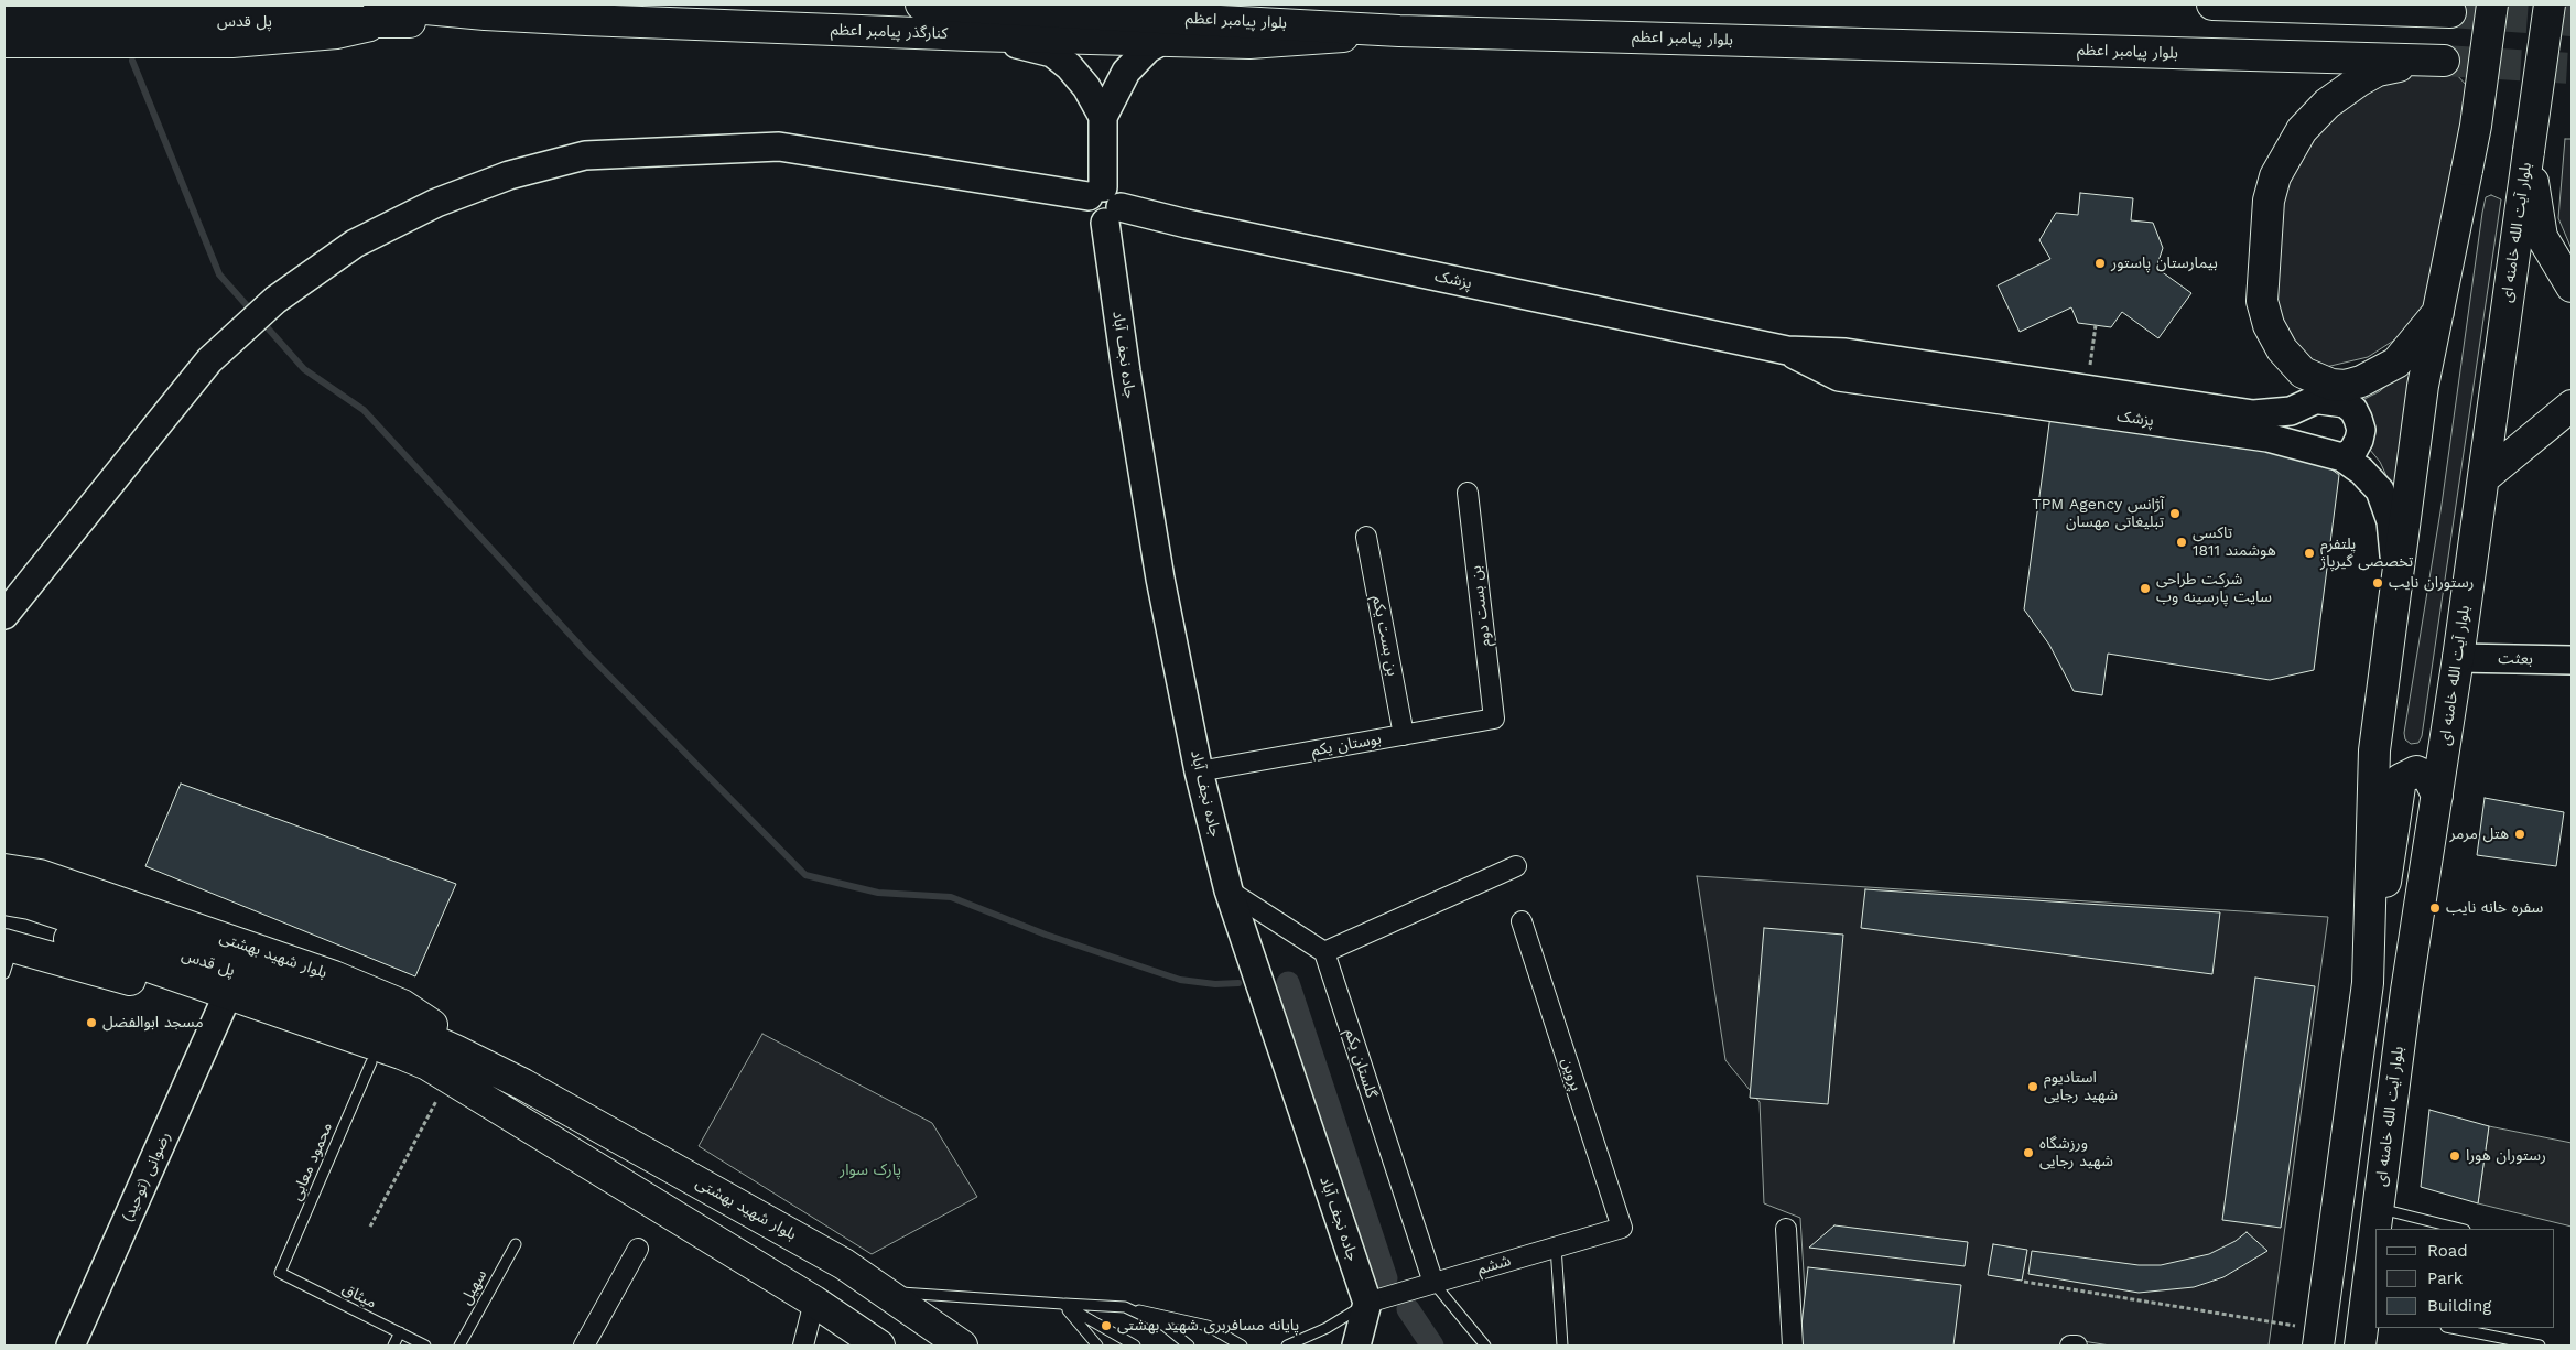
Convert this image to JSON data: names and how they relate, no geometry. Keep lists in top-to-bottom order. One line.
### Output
{"streets":{"main road":["بلوار پیامبر اعظم","پل قدس","کنارگذر پیامبر اعظم","بلوار آیت الله خامنه ای","بلوار شهید بهشتی"],"street":["پزشک","جاده نجف آباد","بن بست دوم","بن بست یکم","بعثت","بوستان یکم","گلستان یکم","پروین","رضوانی (توحید)","ششم"],"lane":["محمود معابی","سهیل","میثاق"]},"crossings":[["بلوار پیامبر اعظم","کنارگذر پیامبر اعظم"],["بلوار پیامبر اعظم","پزشک"],["پل قدس","کنارگذر پیامبر اعظم"],["پل قدس","بلوار شهید بهشتی"],["بلوار آیت الله خامنه ای","بعثت"],["پزشک","جاده نجف آباد"],["جاده نجف آباد","بوستان یکم"],["جاده نجف آباد","ششم"],["بن بست دوم","بوستان یکم"],["بن بست یکم","بوستان یکم"],["گلستان یکم","ششم"],["پروین","ششم"],["محمود معابی","میثاق"]],"parks":["پارک سوار"],"places":["بیمارستان پاستور","TPM Agency آژانس تبلیغاتی مهسان","تاکسی هوشمند 1811","پلتفرم تخصصی گیرپاژ","رستوران نایب","شرکت طراحی سایت پارسینه وب","هتل مرمر","سفره خانه نایب","مسجد ابوالفضل","استادیوم شهید رجایی","ورزشگاه شهید رجایی","رستوران هورا","پایانه مسافربری شهید بهشتی"],"legend":["Road","Park","Building"]}
